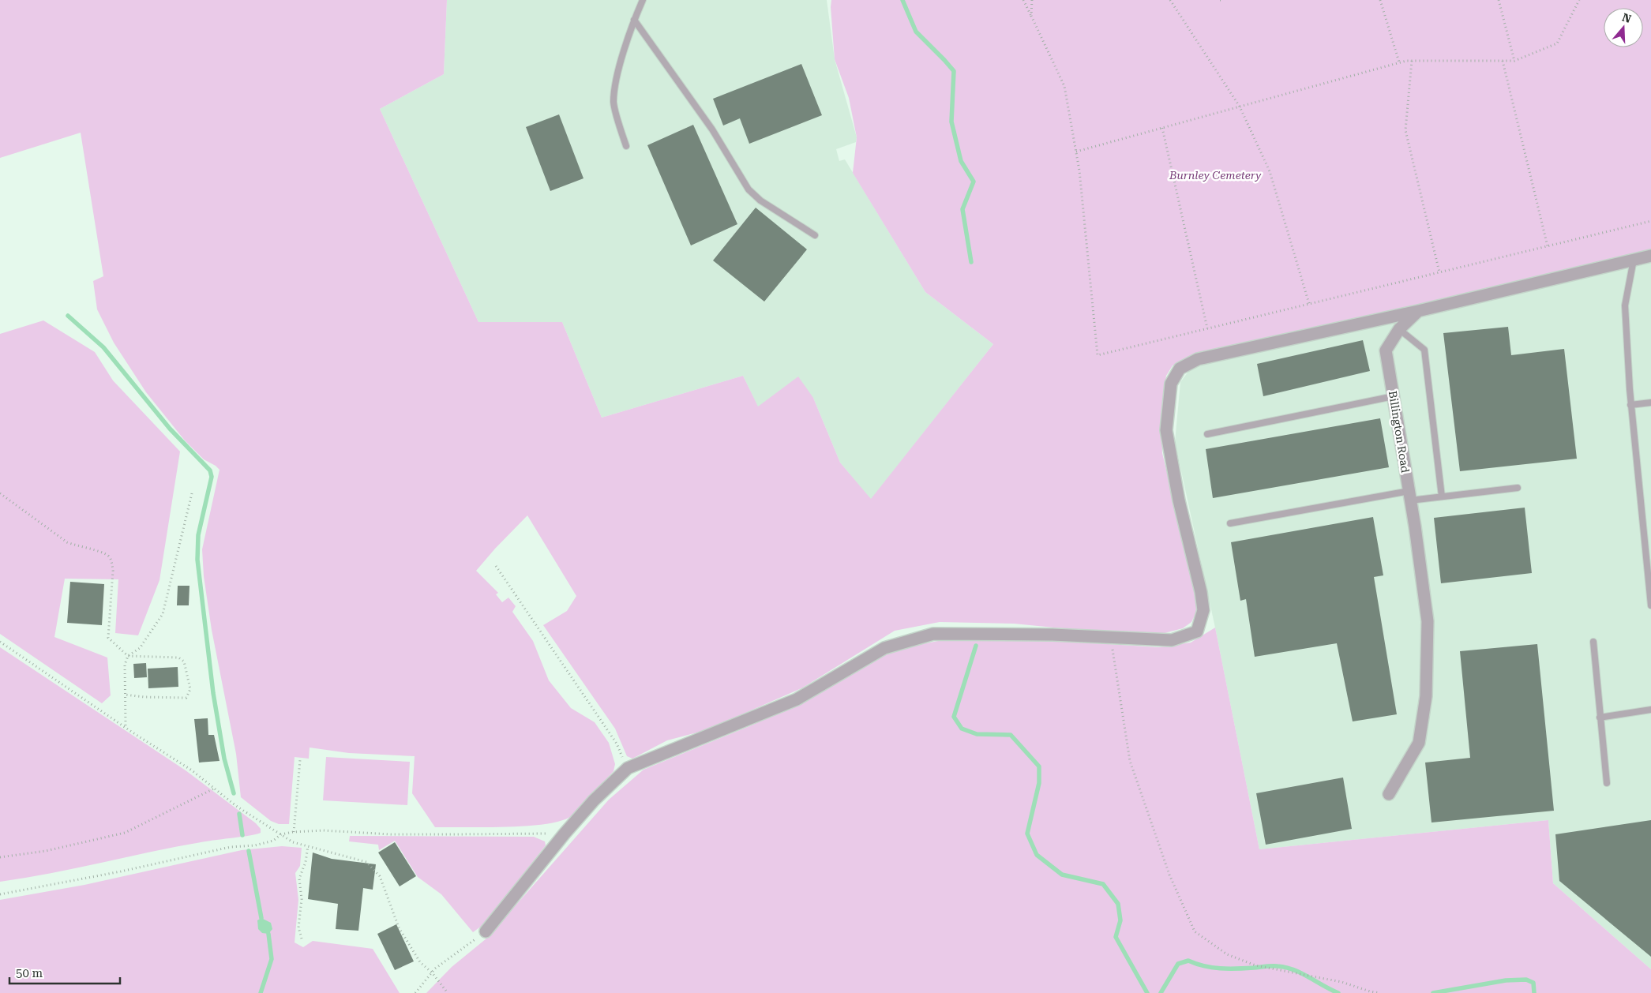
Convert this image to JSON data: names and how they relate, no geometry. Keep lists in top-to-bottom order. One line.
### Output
{"streets":{"street":["Billington Road"]},"parks":["Burnley Cemetery"],"scale_bar":"50 m","north":"top"}
